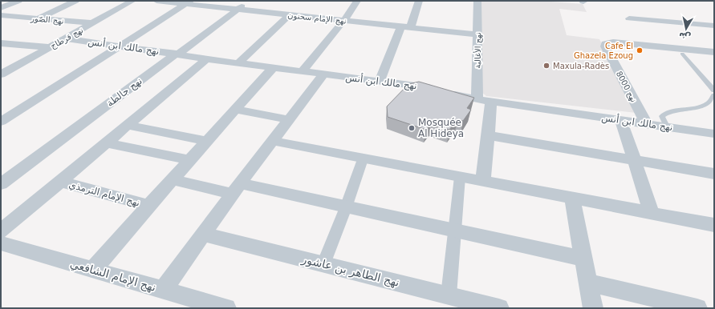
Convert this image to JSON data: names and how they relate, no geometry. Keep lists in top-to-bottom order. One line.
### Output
{"streets":{"street":["نهج الإمام سحنون","نهج الصّور","نهج قرطاج","نهج مالك ابن أنس","نهج الأغالبة","نهج 8000","نهج جالطة","نهج الإمام الترمذي","نهج الطاهر بن عاشور","نهج الإمام الشافعي"]},"crossings":[["نهج الإمام سحنون","نهج الأغالبة"],["نهج الإمام سحنون","نهج جالطة"],["نهج الصّور","نهج قرطاج"],["نهج قرطاج","نهج مالك ابن أنس"],["نهج مالك ابن أنس","نهج الأغالبة"],["نهج مالك ابن أنس","نهج 8000"],["نهج مالك ابن أنس","نهج جالطة"]],"places":["Cafe El Ghazela Ezoug","Maxula-Radès","Mosquée Al Hideya"],"north":"bottom"}
